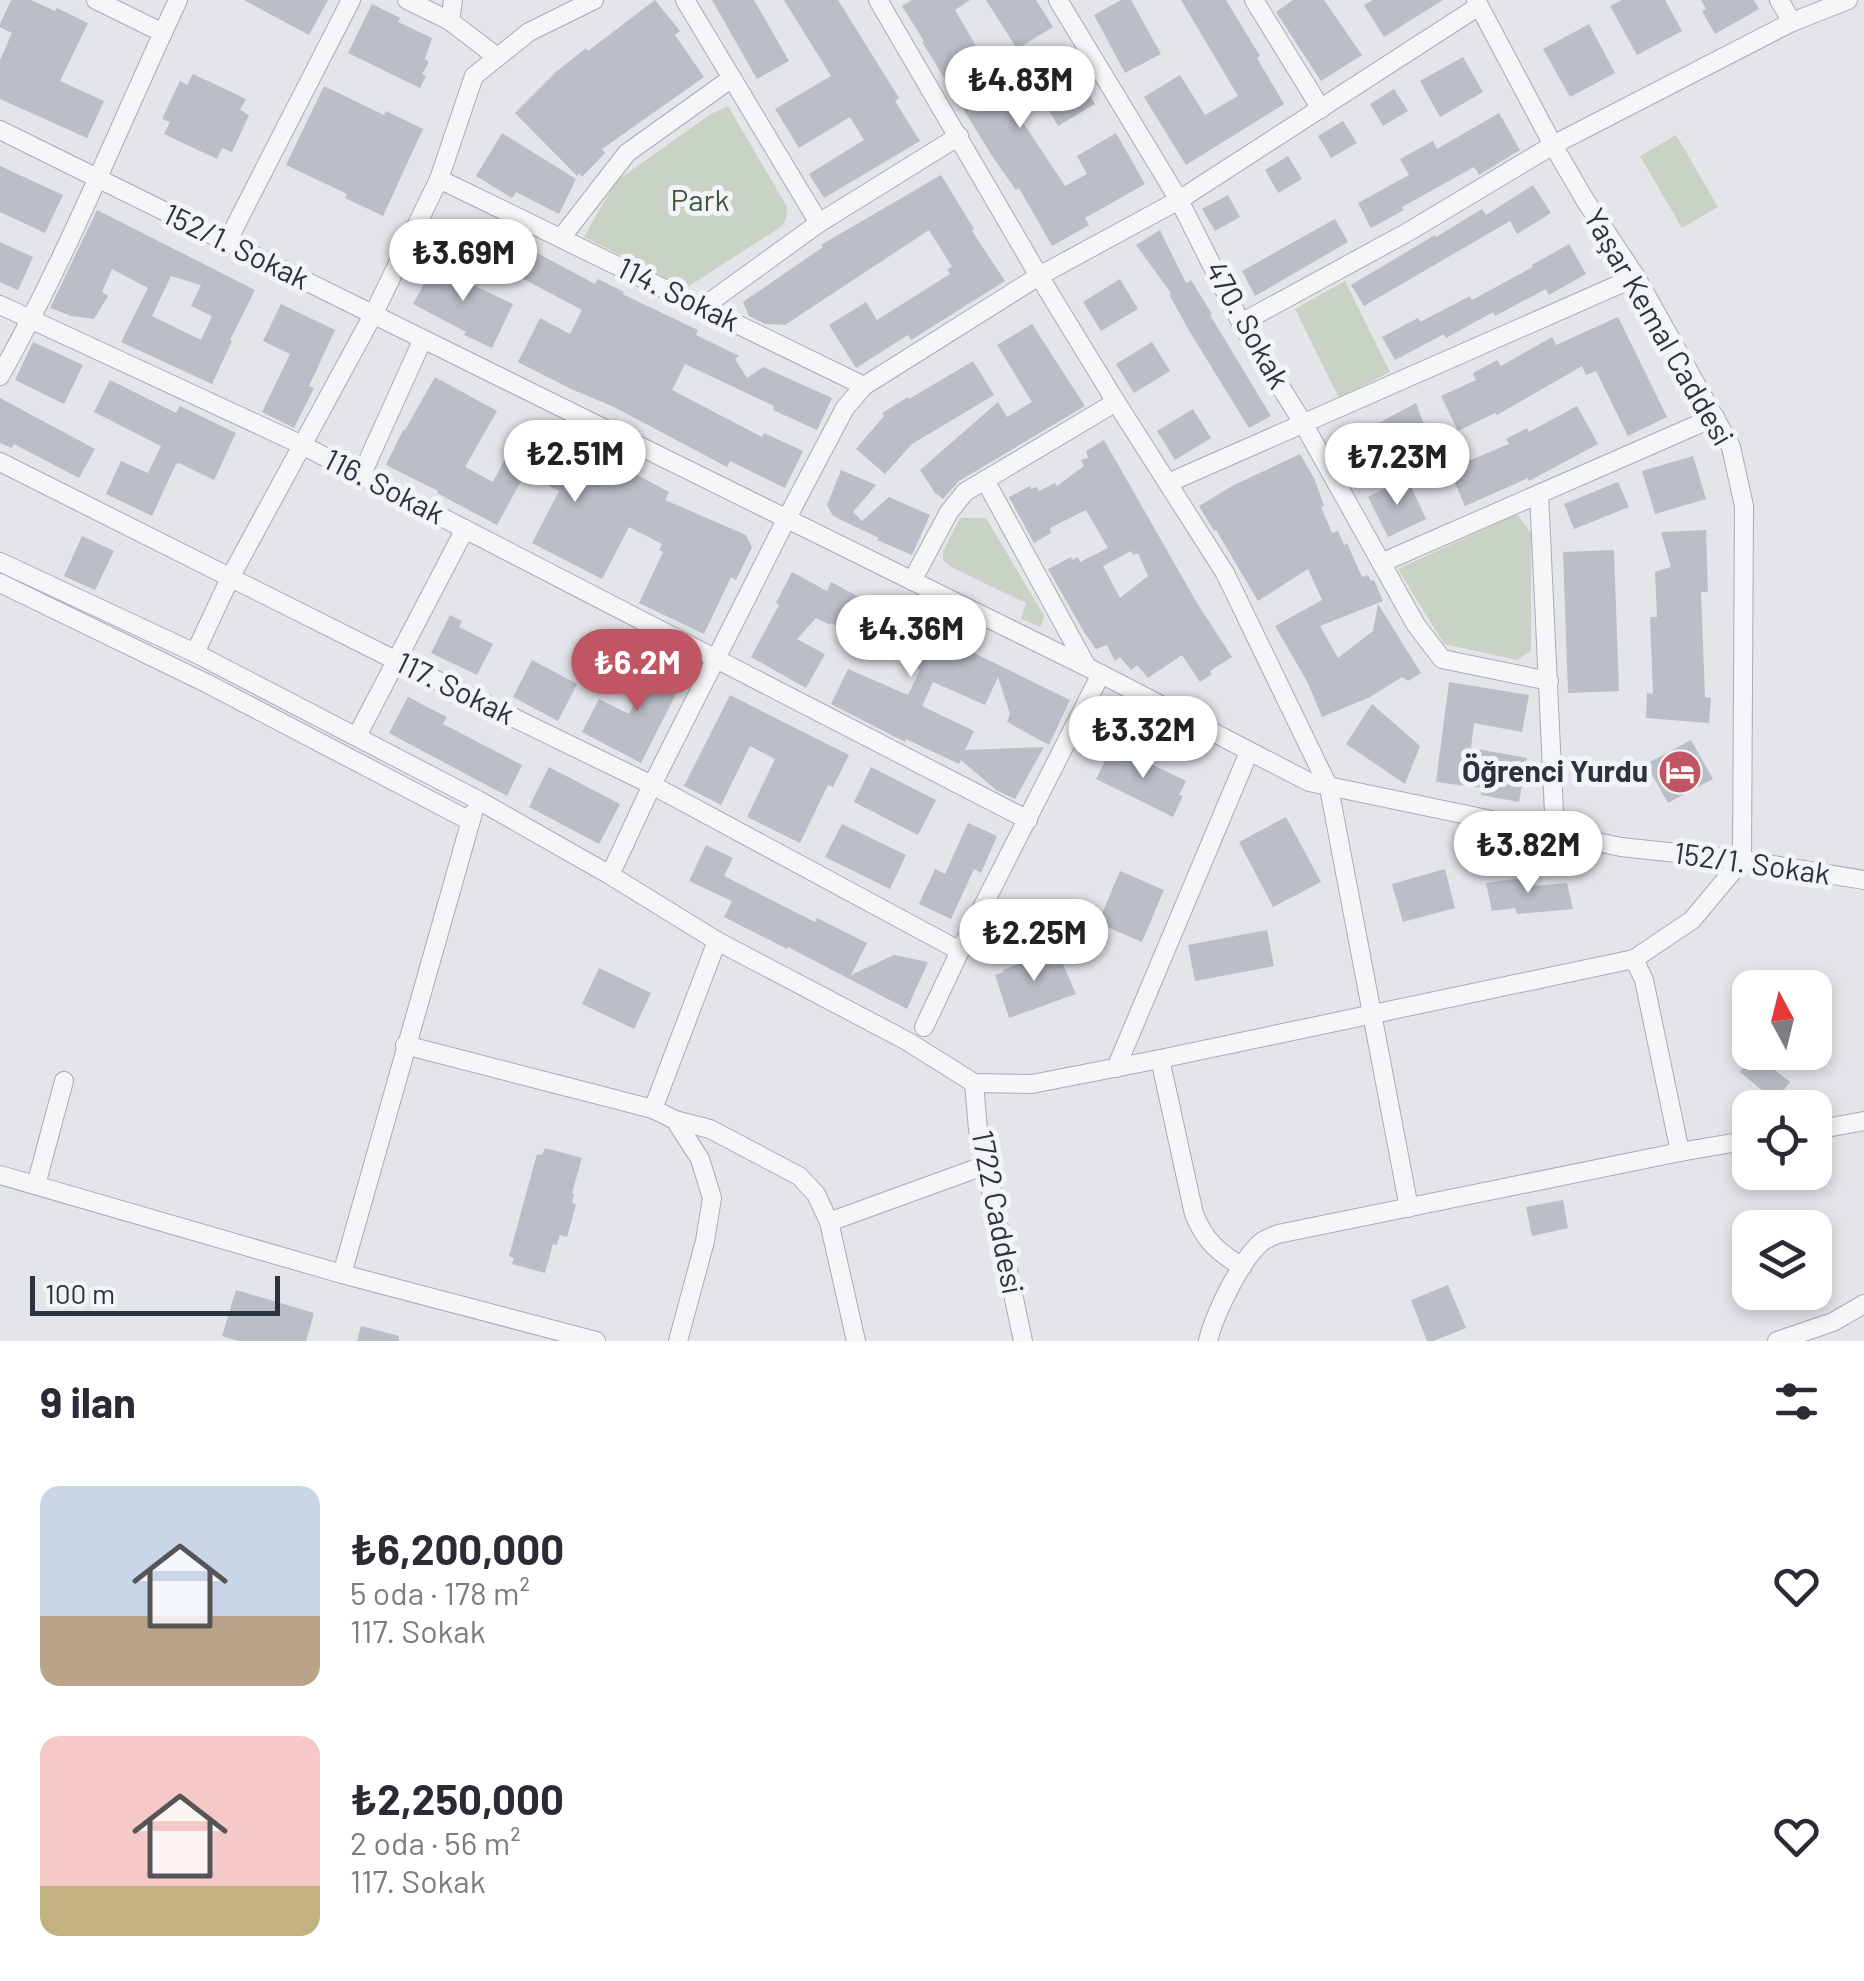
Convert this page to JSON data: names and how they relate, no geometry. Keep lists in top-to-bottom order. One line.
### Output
{"streets":{"street":["152/1. Sokak","114. Sokak","470. Sokak","Yaşar Kemal Caddesi","116. Sokak","117. Sokak","1722 Caddesi"]},"crossings":[["152/1. Sokak","Yaşar Kemal Caddesi"]],"parks":["Park"],"places":{"hotel":["Öğrenci Yurdu"]},"scale_bar":"100 m","north":"top","page":{"price":["₺4.83M","₺3.69M","₺2.51M","₺7.23M","₺4.36M","₺6.2M","₺3.32M","₺3.82M","₺2.25M"],"scale":"100 m","heading":"9 ilan","list":[{"name":"₺6,200,000","note":"5 oda · 178 m² · 117. Sokak"},{"name":"₺2,250,000","note":"2 oda · 56 m² · 117. Sokak"}]}}
